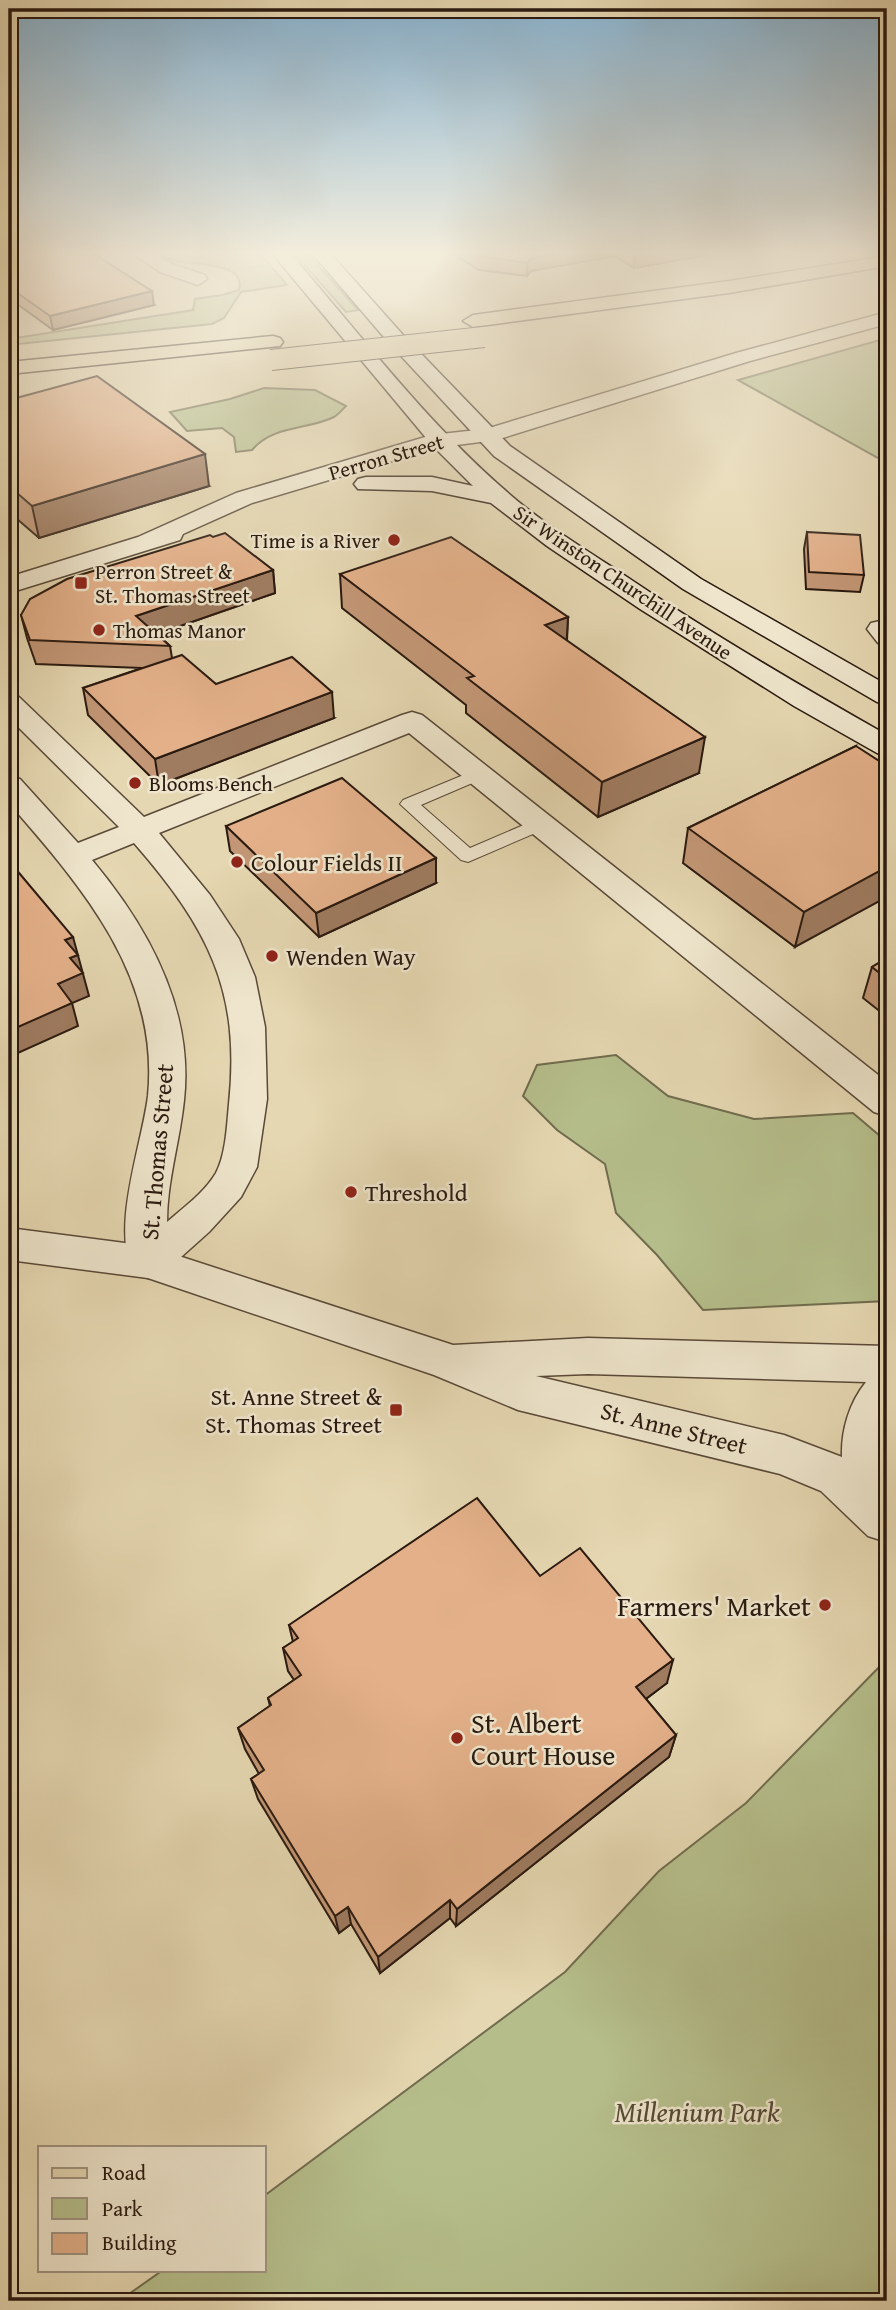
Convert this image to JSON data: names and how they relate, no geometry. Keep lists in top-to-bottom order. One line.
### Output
{"streets":{"street":["Perron Street","Sir Winston Churchill Avenue","St. Thomas Street","St. Anne Street"]},"crossings":[["Perron Street","Sir Winston Churchill Avenue"],["St. Thomas Street","St. Anne Street"]],"parks":["Millenium Park"],"places":{"other":["Time is a River","Thomas Manor","Blooms Bench","Colour Fields II","Wenden Way","Threshold","Farmers' Market","St. Albert Court House"],"transit":["Perron Street & St. Thomas Street","St. Anne Street & St. Thomas Street"]},"legend":["Road","Park","Building"]}
